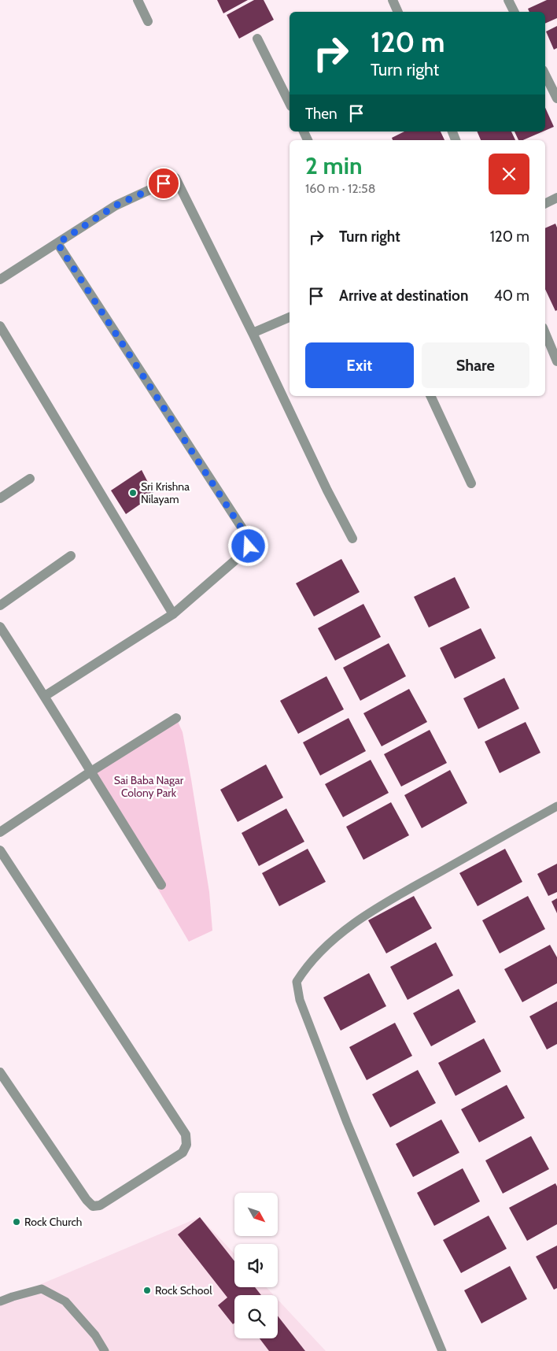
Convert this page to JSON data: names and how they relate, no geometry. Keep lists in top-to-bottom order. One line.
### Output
{"parks":["Sai Baba Nagar Colony Park"],"places":["Sri Krishna Nilayam","Rock Church","Rock School"],"north":"bottom right","page":{"turn":["120 m","Turn right"],"then":"Then","heading":["2 min","160 m · 12:58"],"list":[{"name":"Turn right","value":"120 m"},{"name":"Arrive at destination","value":"40 m"}],"buttons":["Exit","Share"]}}
